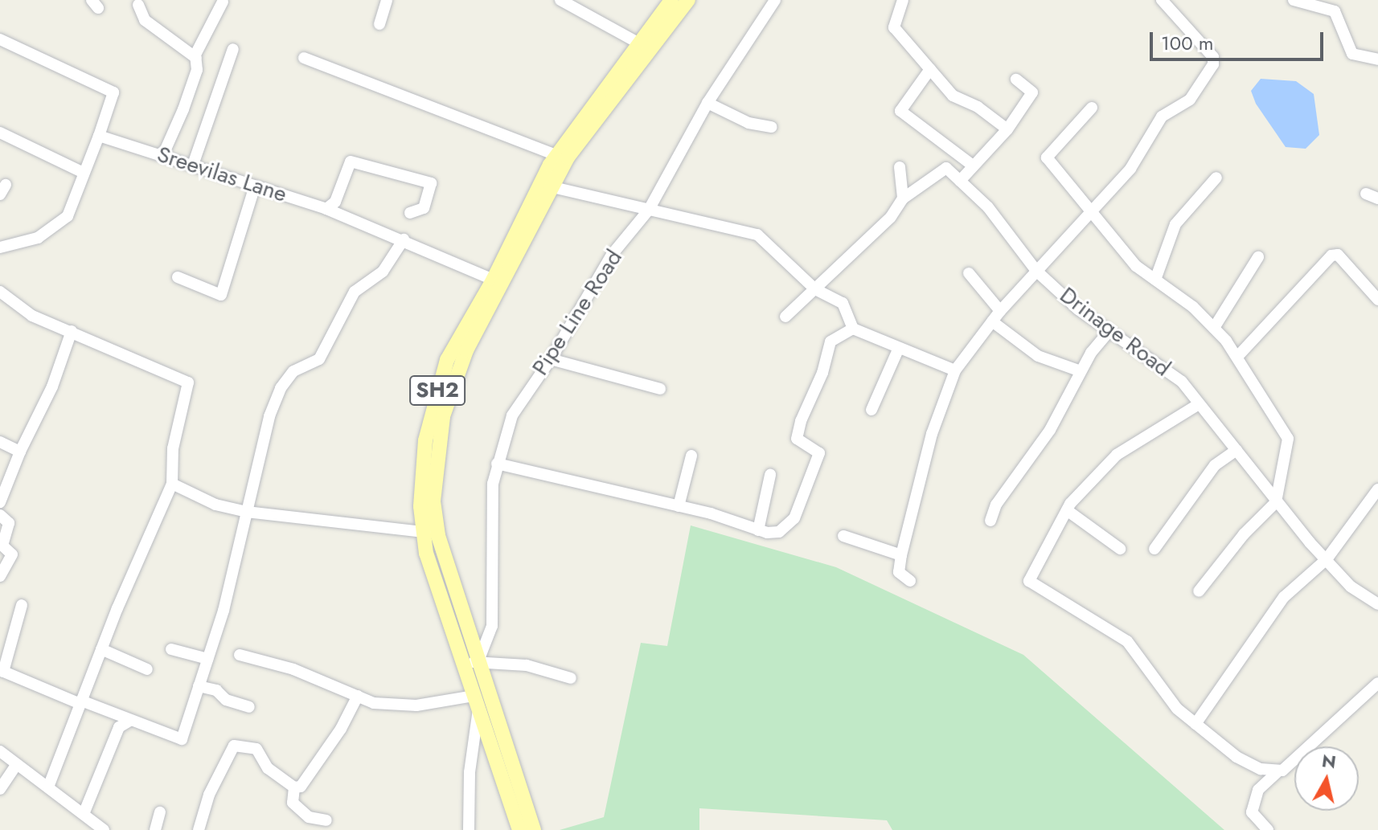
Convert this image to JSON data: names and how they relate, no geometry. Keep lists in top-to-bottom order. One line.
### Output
{"streets":{"street":["Sreevilas Lane","Pipe Line Road","Drinage Road"]},"scale_bar":"100 m","north":"top"}
